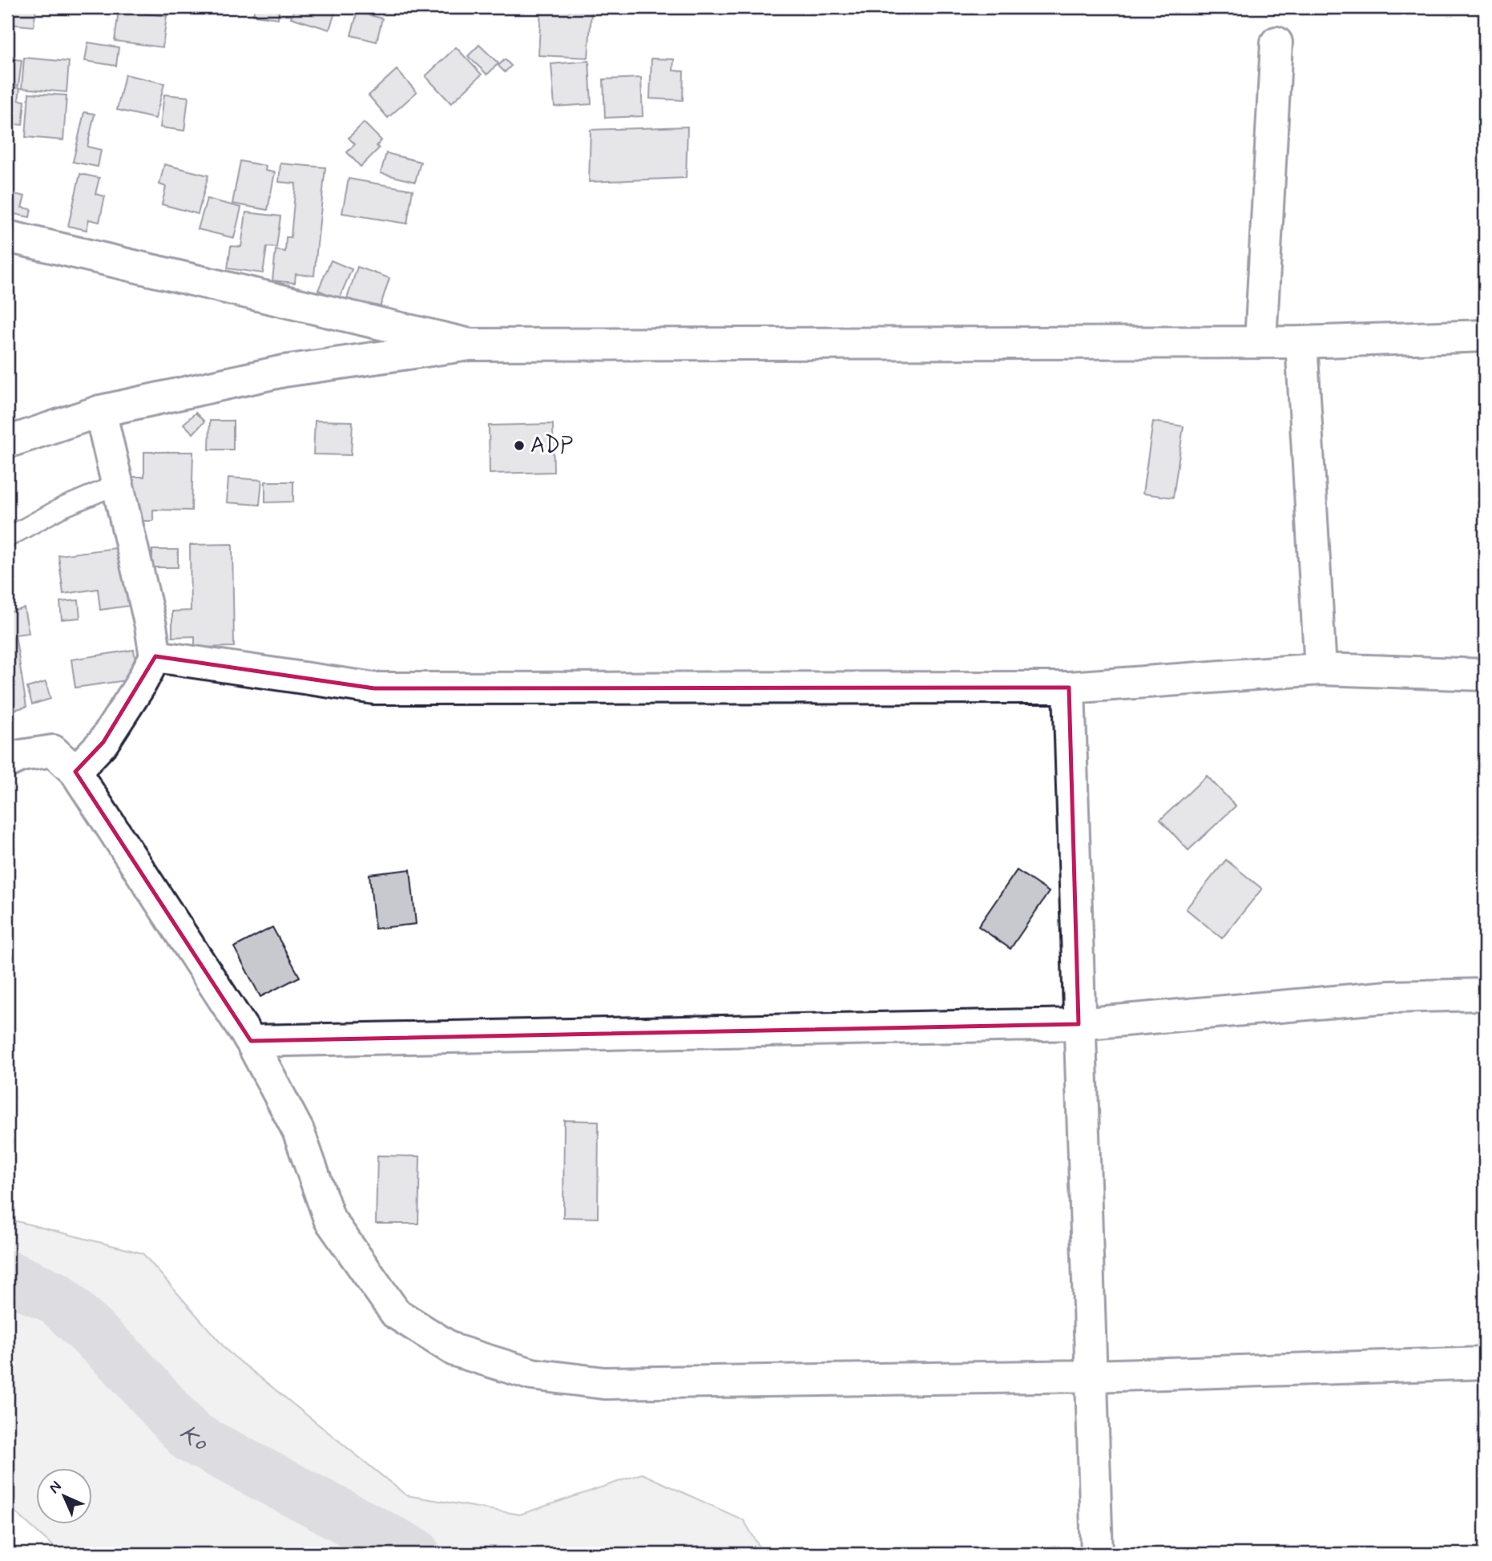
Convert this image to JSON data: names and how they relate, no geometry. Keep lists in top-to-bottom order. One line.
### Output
{"water":["Ko"],"places":["ADP"],"north":"top left"}
